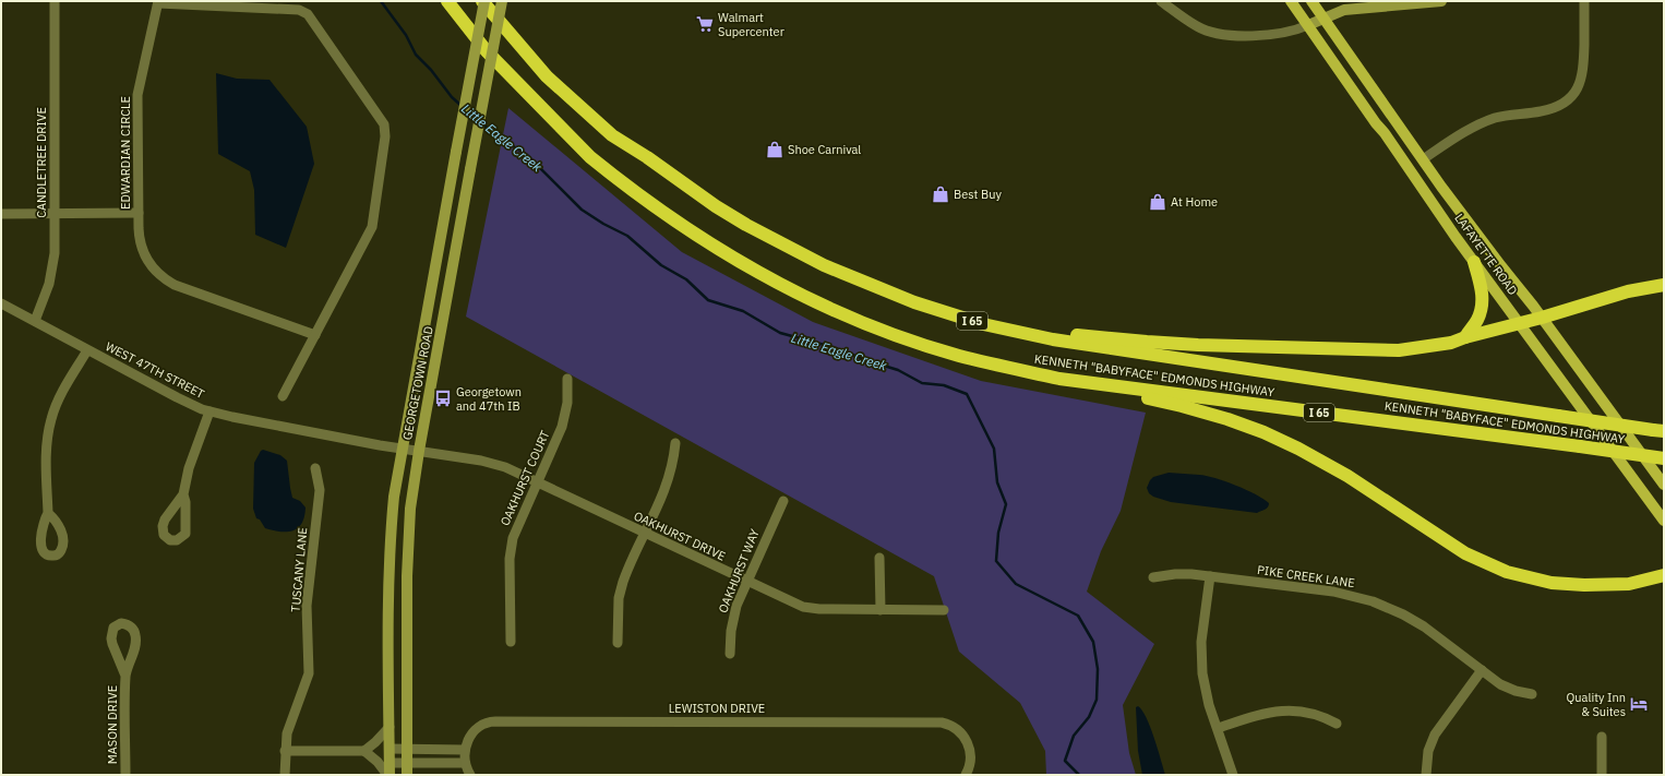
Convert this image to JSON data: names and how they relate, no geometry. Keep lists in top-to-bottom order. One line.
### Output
{"streets":{"highway":["I 65","KENNETH \"BABYFACE\" EDMONDS HIGHWAY"],"main road":["LAFAYETTE ROAD","GEORGETOWN ROAD"],"street":["EDWARDIAN CIRCLE","CANDLETREE DRIVE","WEST 47TH STREET","OAKHURST COURT","OAKHURST DRIVE","TUSCANY LANE","OAKHURST WAY","PIKE CREEK LANE","LEWISTON DRIVE","MASON DRIVE"]},"crossings":[["CANDLETREE DRIVE","WEST 47TH STREET"],["WEST 47TH STREET","GEORGETOWN ROAD"],["WEST 47TH STREET","OAKHURST DRIVE"],["KENNETH \"BABYFACE\" EDMONDS HIGHWAY","GEORGETOWN ROAD"],["GEORGETOWN ROAD","OAKHURST DRIVE"],["OAKHURST COURT","OAKHURST DRIVE"],["OAKHURST DRIVE","OAKHURST WAY"]],"water":["Little Eagle Creek"],"places":{"supermarket":["Walmart Supercenter"],"shop":["Shoe Carnival","Best Buy","At Home"],"bus stop":["Georgetown and 47th IB"],"hotel":["Quality Inn & Suites"]}}
